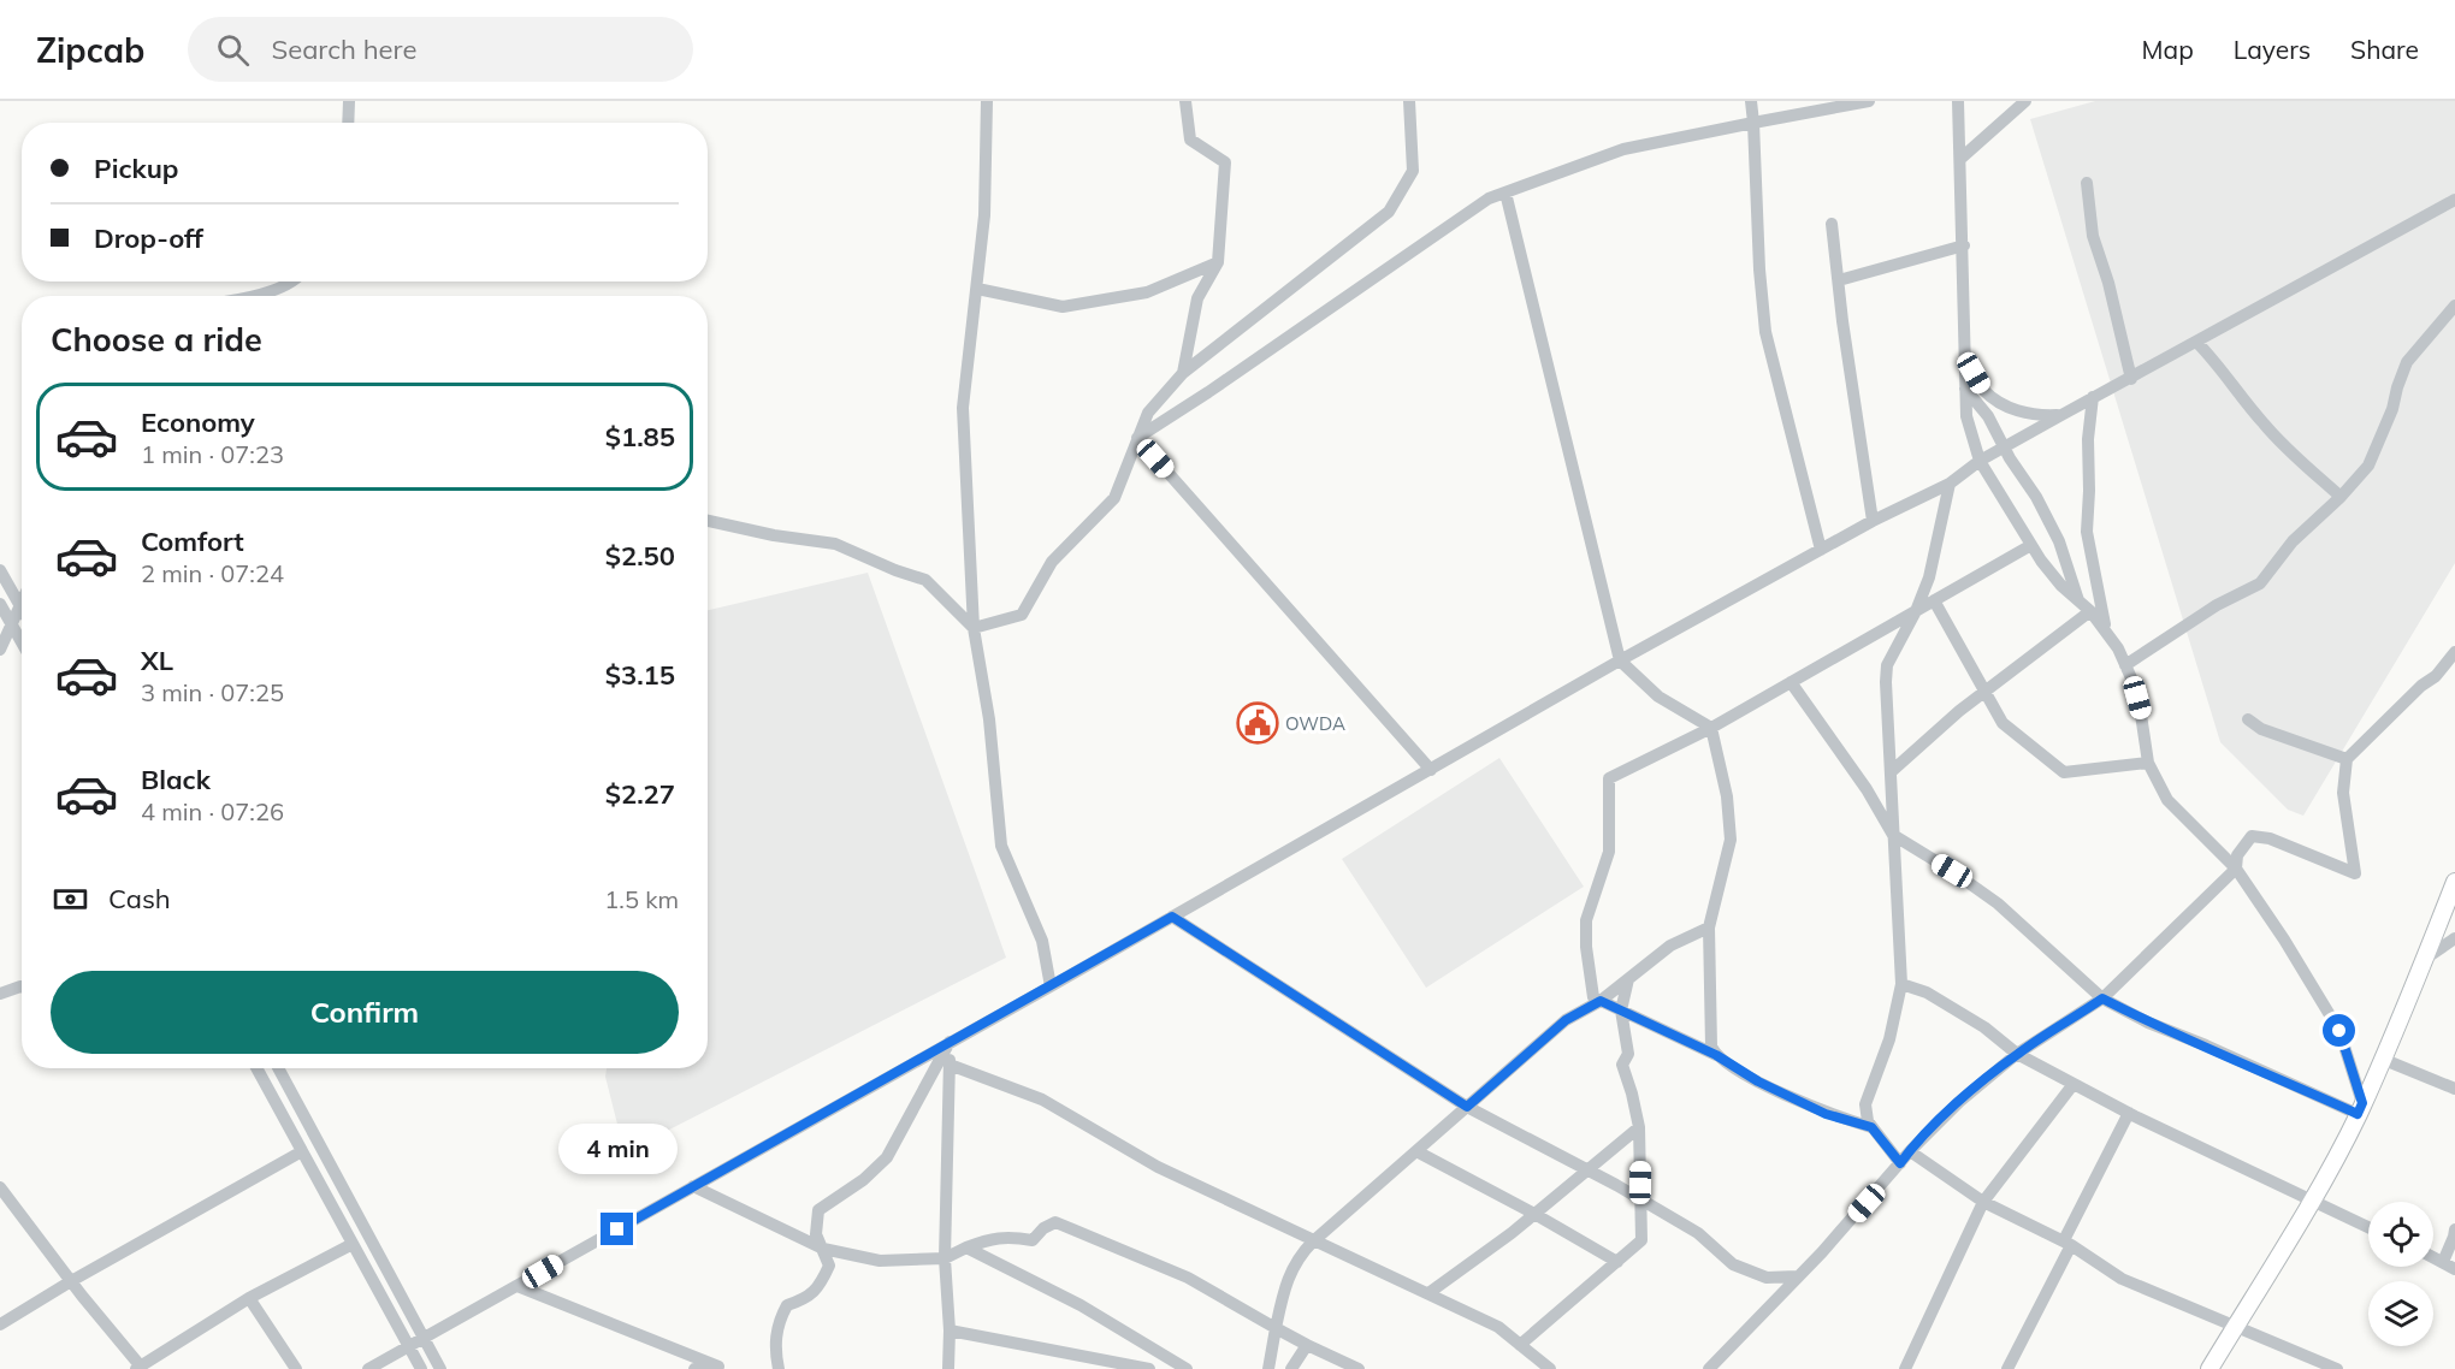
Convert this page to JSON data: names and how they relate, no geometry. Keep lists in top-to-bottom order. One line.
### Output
{"places":{"public building":["OWDA"]},"page":{"header":"Zipcab","search":"Search here","nav":["Map","Layers","Share"],"banner":["Pickup","Drop-off"],"heading":"Choose a ride","list":[{"name":"Economy","note":"1 min · 07:23","value":"$1.85"},{"name":"Comfort","note":"2 min · 07:24","value":"$2.50"},{"name":"XL","note":"3 min · 07:25","value":"$3.15"},{"name":"Black","note":"4 min · 07:26","value":"$2.27"}],"pay":["Cash","1.5 km"],"buttons":"Confirm","bubble":"4 min"}}
